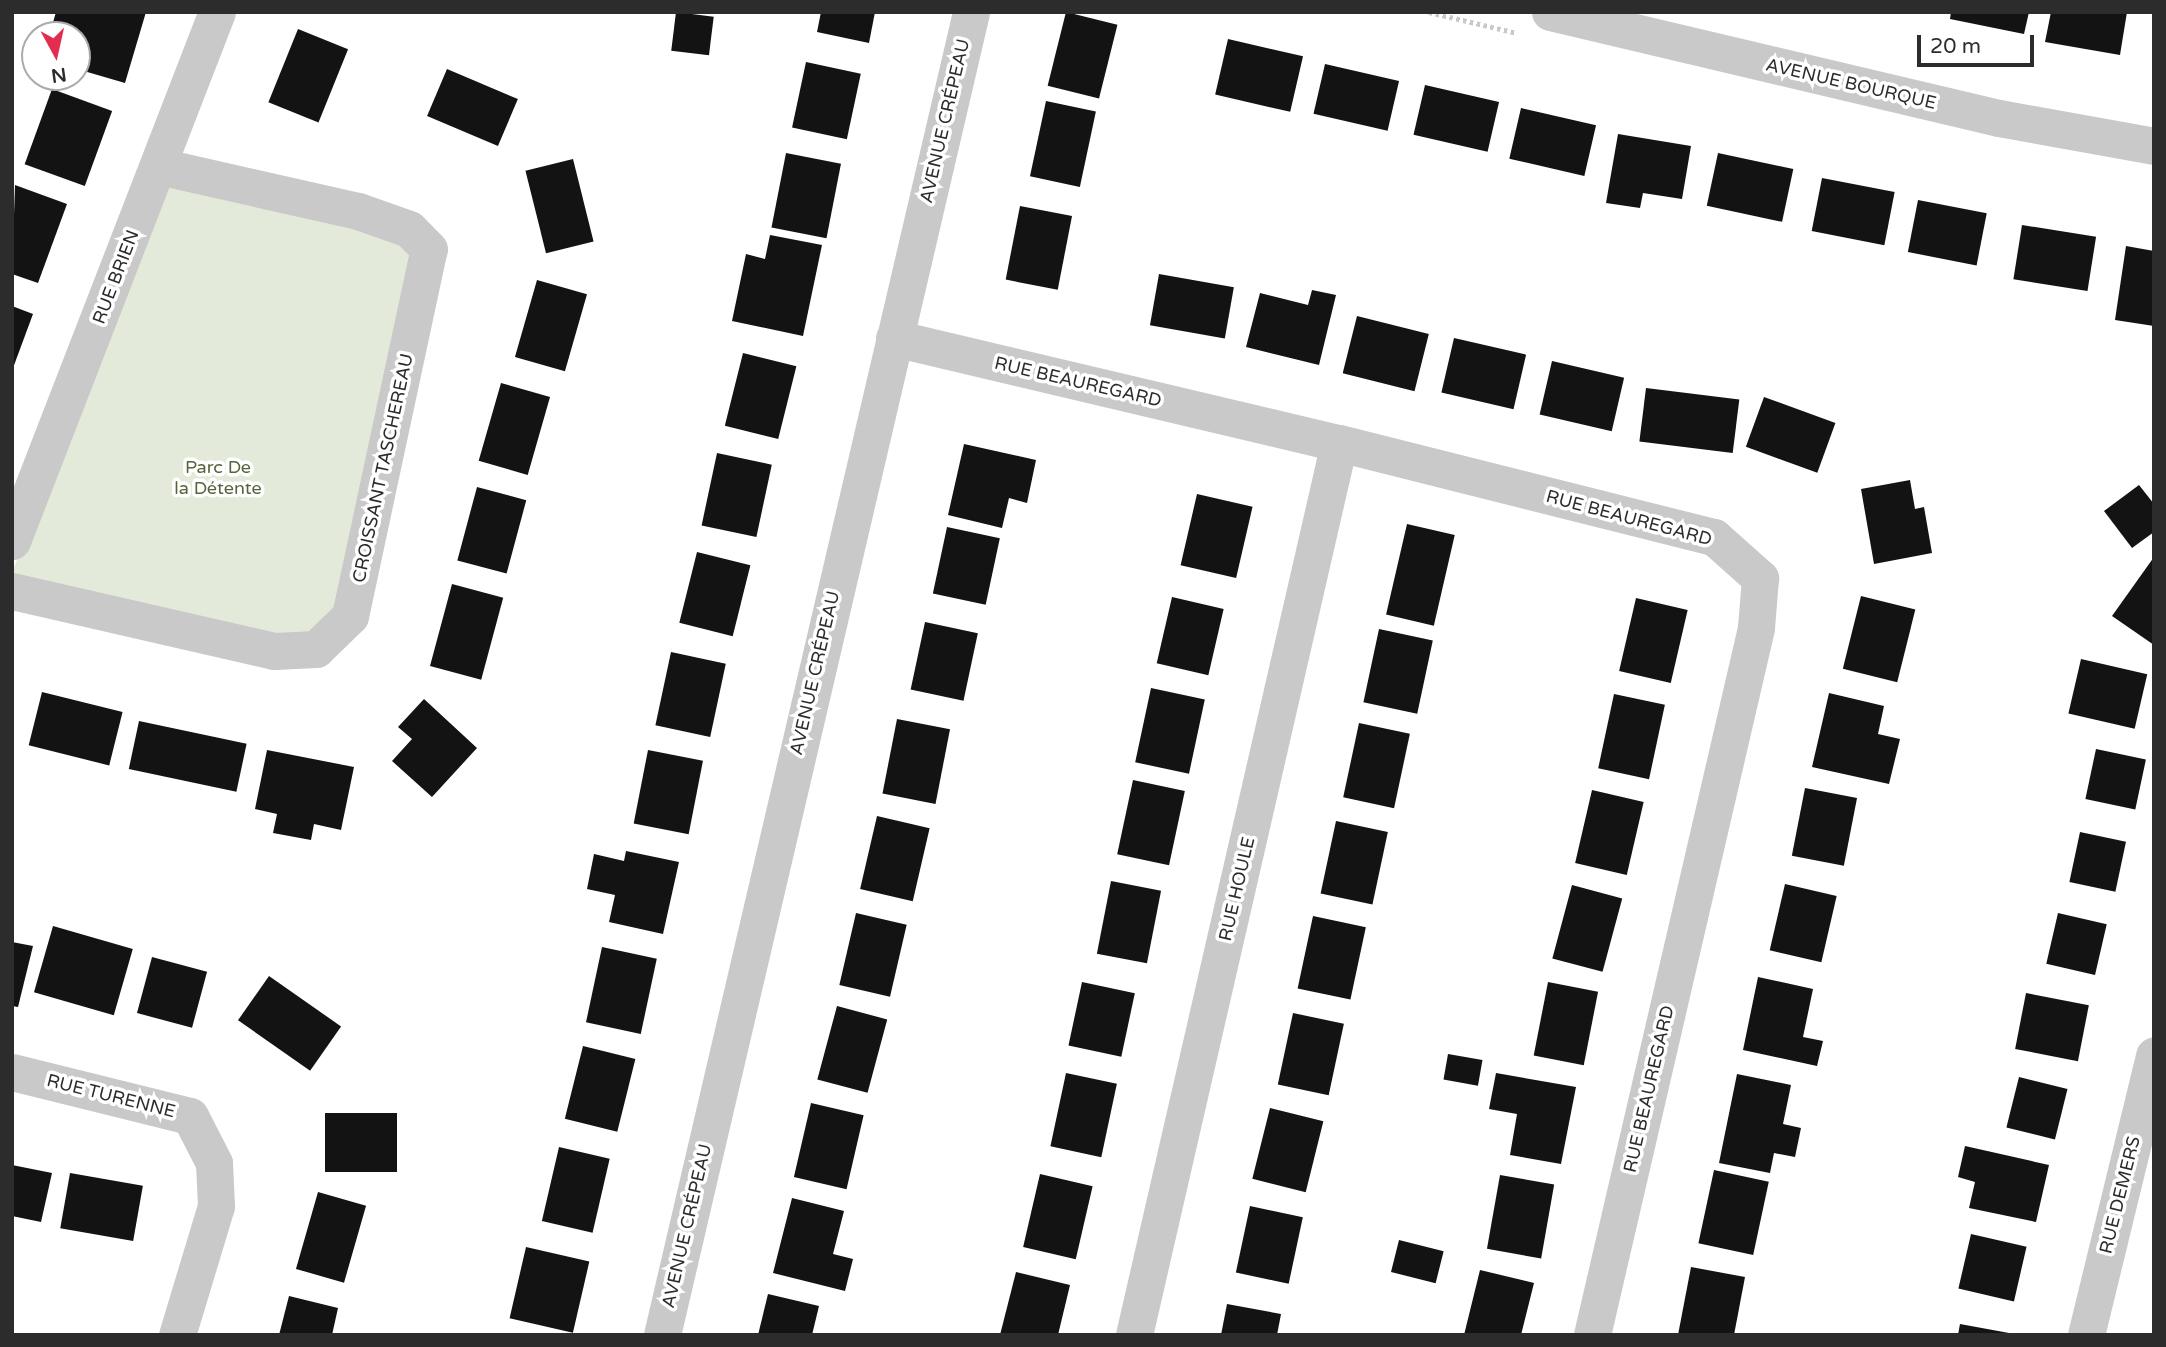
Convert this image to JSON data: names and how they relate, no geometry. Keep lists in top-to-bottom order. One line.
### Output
{"streets":{"street":["AVENUE BOURQUE","AVENUE CRÉPEAU","RUE BRIEN","RUE BEAUREGARD","CROISSANT TASCHEREAU","RUE HOULE","RUE TURENNE","RUE DEMERS"]},"crossings":[["AVENUE CRÉPEAU","RUE BEAUREGARD"],["RUE BRIEN","CROISSANT TASCHEREAU"],["RUE BEAUREGARD","RUE HOULE"]],"parks":["Parc De la Détente"],"scale_bar":"20 m","north":"bottom"}
